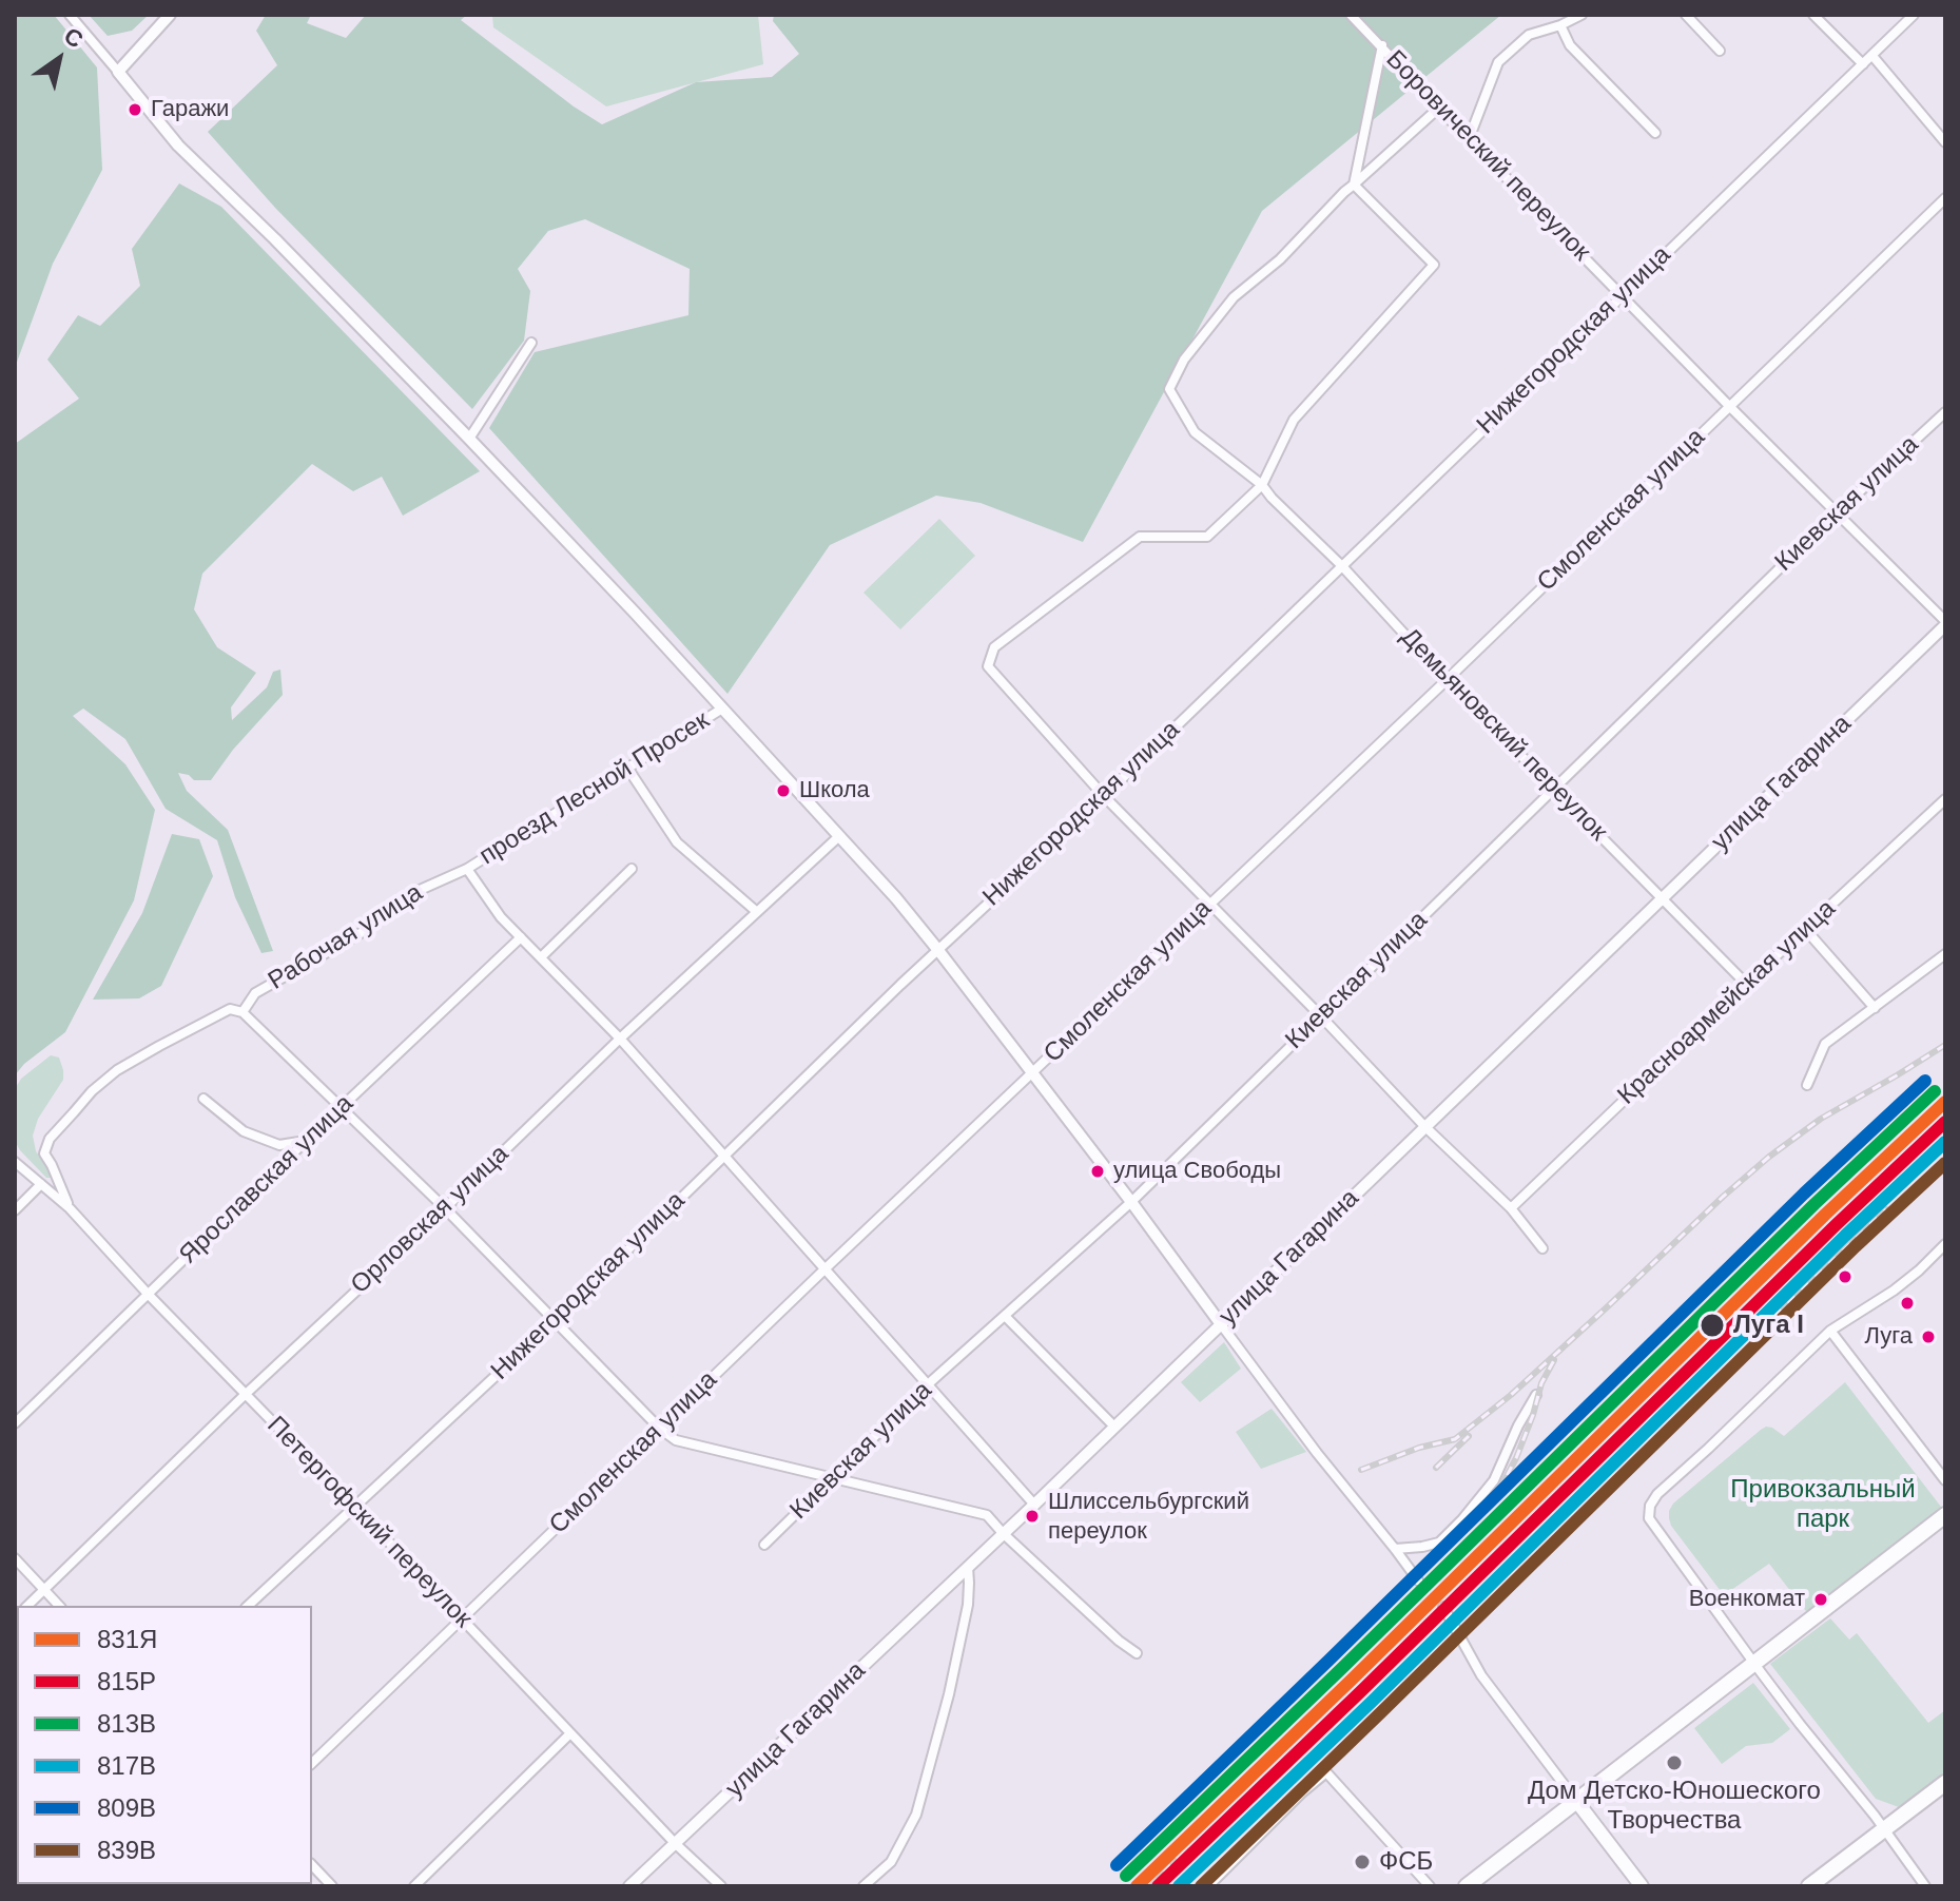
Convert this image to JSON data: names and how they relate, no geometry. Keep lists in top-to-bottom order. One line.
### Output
{"streets":{"street":["Боровический переулок","Нижегородская улица","Киевская улица","Смоленская улица","Демьяновский переулок","улица Гагарина","проезд Лесной Просек","Рабочая улица","Красноармейская улица","Ярославская улица","Орловская улица","Петергофский переулок"]},"crossings":[["Боровический переулок","Нижегородская улица"],["Боровический переулок","Киевская улица"],["Боровический переулок","Смоленская улица"],["Боровический переулок","улица Гагарина"],["Нижегородская улица","Демьяновский переулок"],["Нижегородская улица","Петергофский переулок"],["Киевская улица","Демьяновский переулок"],["Смоленская улица","Демьяновский переулок"],["Смоленская улица","Петергофский переулок"],["Демьяновский переулок","улица Гагарина"],["Демьяновский переулок","Красноармейская улица"],["улица Гагарина","Петергофский переулок"],["проезд Лесной Просек","Рабочая улица"],["Рабочая улица","Петергофский переулок"],["Ярославская улица","Петергофский переулок"],["Орловская улица","Петергофский переулок"]],"parks":["Привокзальный парк"],"places":["Гаражи","Школа","улица Свободы","Луга I","Луга","Шлиссельбургский переулок","Военкомат","Дом Детско-Юношеского Творчества","ФСБ"],"lines":["transit line 809В","transit line 813В","transit line 831Я","transit line 815Р","transit line 817В","transit line 839В"],"legend":["831Я","815Р","813В","817В","809В","839В"],"north":"top right"}
